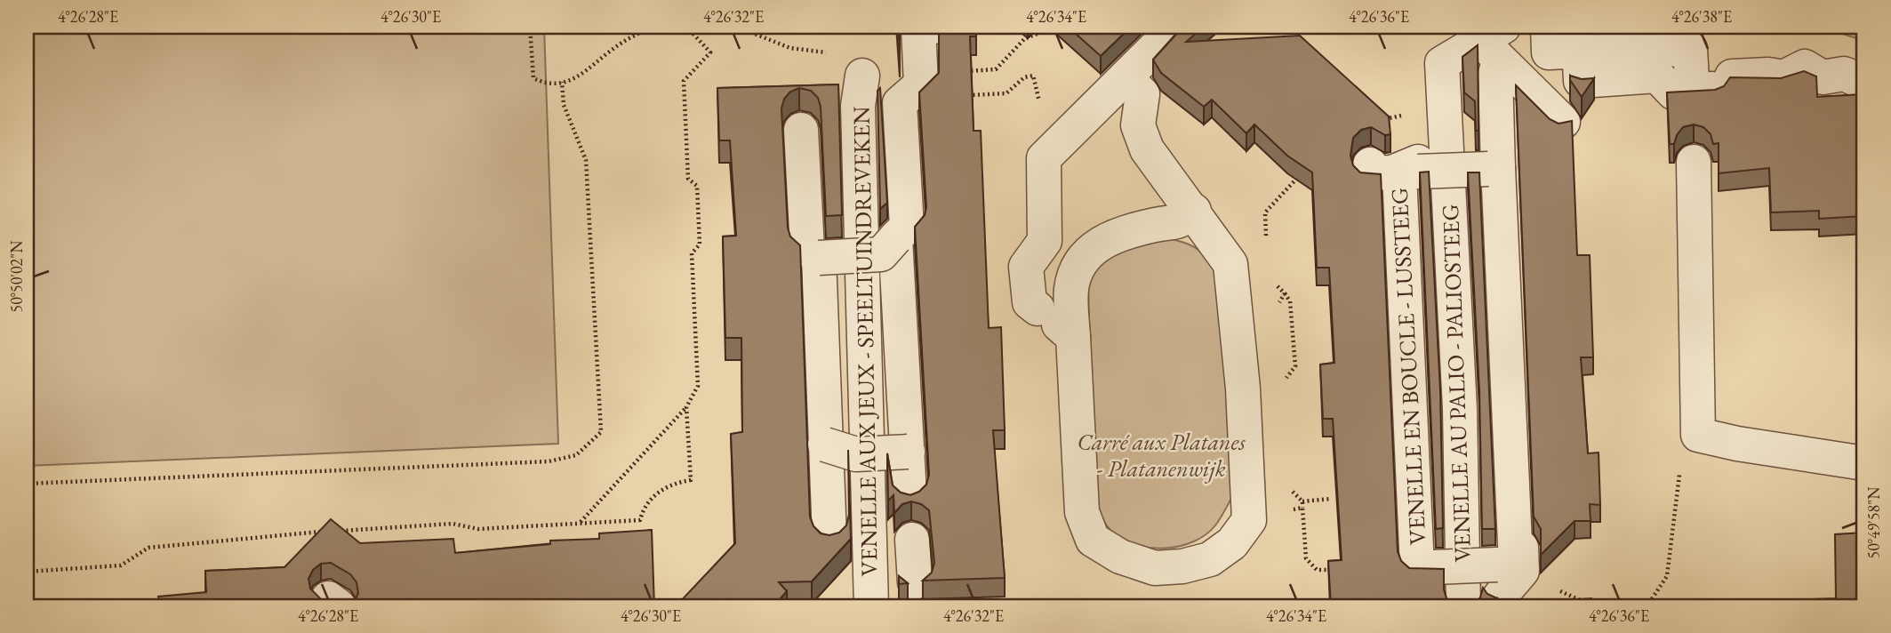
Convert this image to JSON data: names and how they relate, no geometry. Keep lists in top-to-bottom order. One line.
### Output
{"streets":{"street":["VENELLE AUX JEUX - SPEELTUINDREVEKEN","VENELLE EN BOUCLE - LUSSTEEG","VENELLE AU PALIO - PALIOSTEEG"]},"crossings":[["VENELLE EN BOUCLE - LUSSTEEG","VENELLE AU PALIO - PALIOSTEEG"]],"parks":["Carré aux Platanes - Platanenwijk"],"coordinates":["4°26'28\"E","4°26'30\"E","4°26'32\"E","4°26'34\"E","4°26'36\"E","4°26'38\"E","50°50'02\"N","50°49'58\"N"]}
